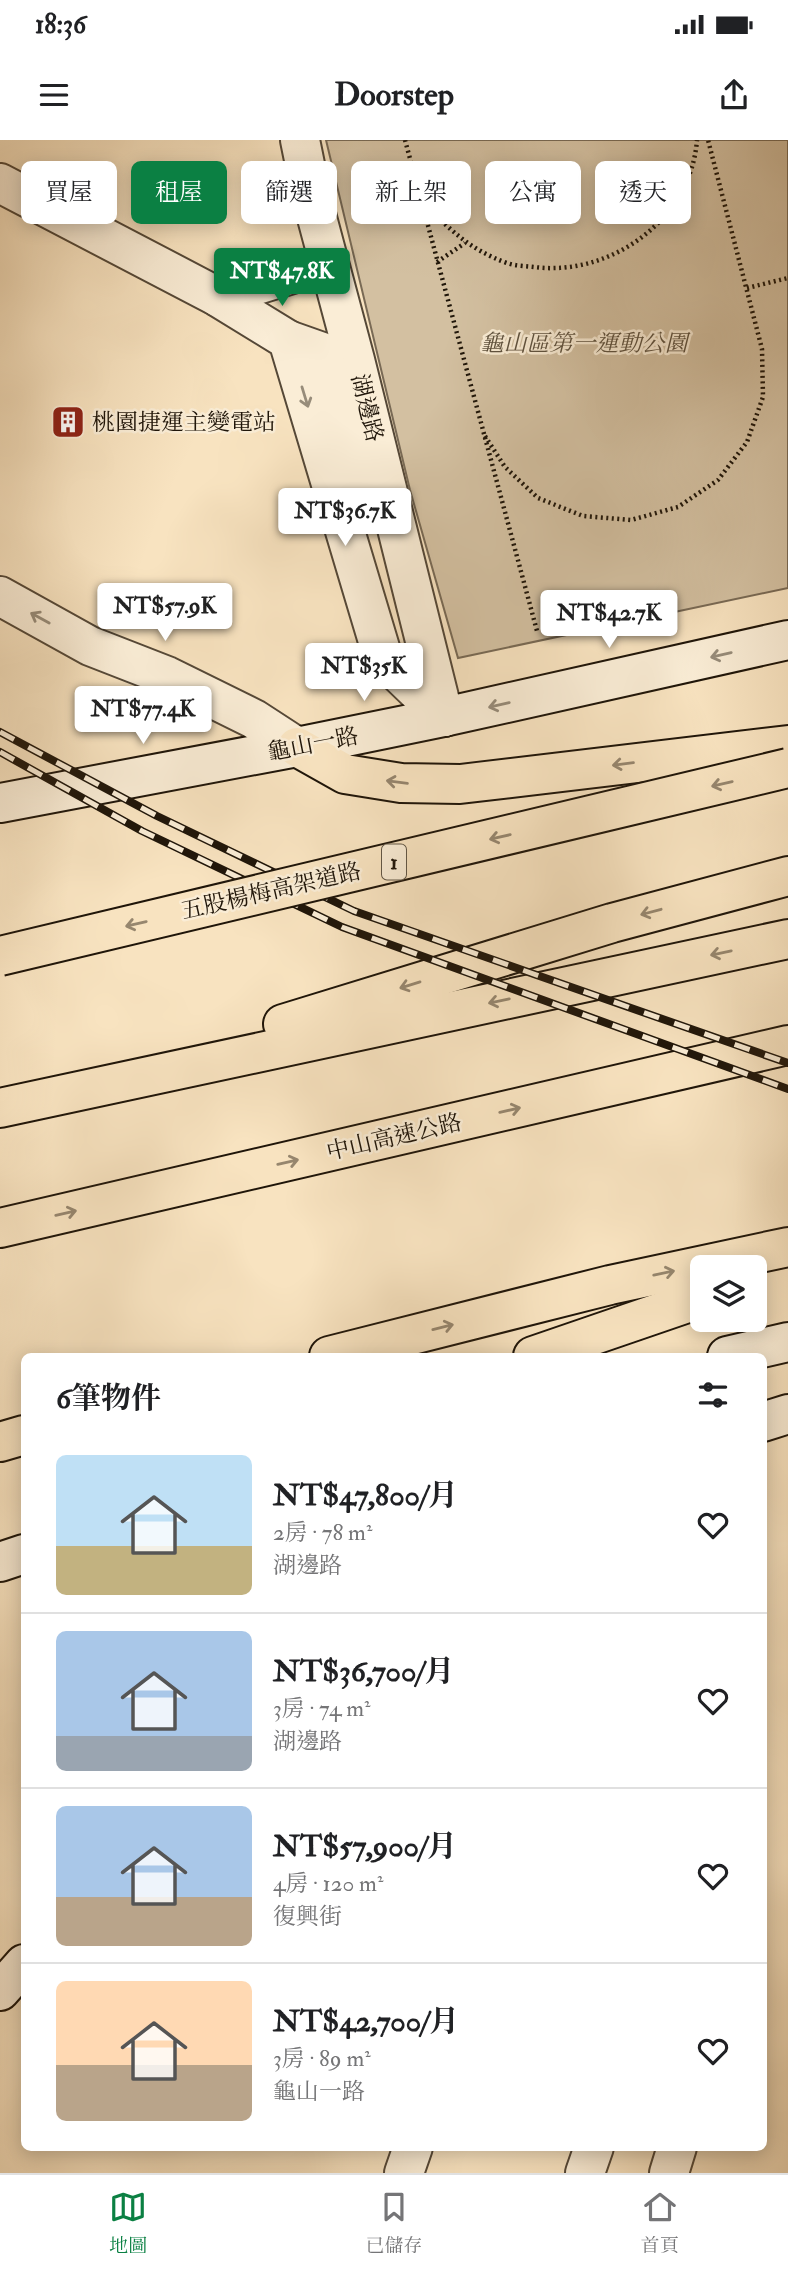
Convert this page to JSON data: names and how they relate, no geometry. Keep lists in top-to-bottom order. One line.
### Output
{"streets":{"highway":["1","五股楊梅高架道路","中山高速公路"],"street":["湖邊路","龜山一路"]},"crossings":[["湖邊路","龜山一路"]],"one_way":["龜山一路"],"parks":["龜山區第一運動公園"],"places":{"building":["桃園捷運主變電站"]},"page":{"status":"18:36","header":"Doorstep","chip":["買屋","租屋","篩選","新上架","公寓","透天"],"price":["NT$47.8K","NT$36.7K","NT$57.9K","NT$42.7K","NT$35K","NT$77.4K"],"heading":"6筆物件","list":[{"name":"NT$47,800/月","note":"2房 · 78 m² · 湖邊路"},{"name":"NT$36,700/月","note":"3房 · 74 m² · 湖邊路"},{"name":"NT$57,900/月","note":"4房 · 120 m² · 復興街"},{"name":"NT$42,700/月","note":"3房 · 89 m² · 龜山一路"}],"tabs":["地圖","已儲存","首頁"]}}
